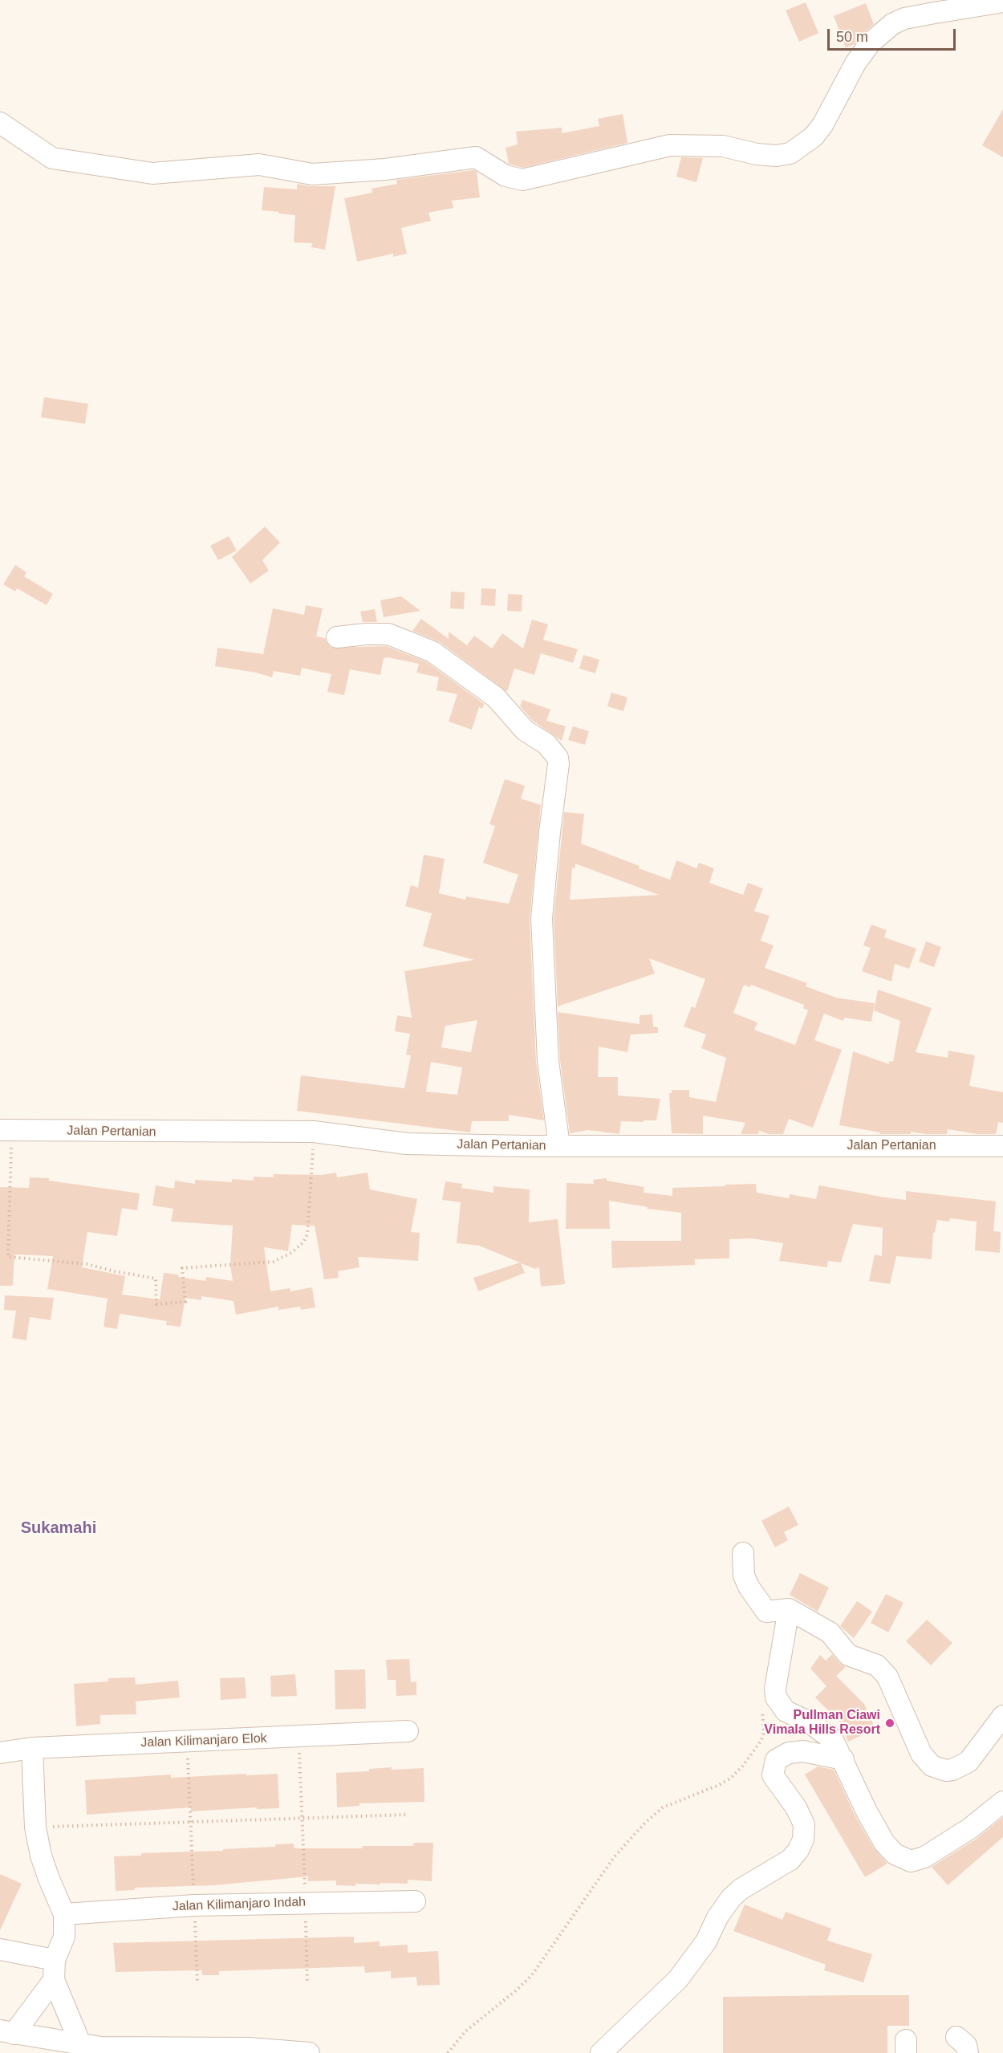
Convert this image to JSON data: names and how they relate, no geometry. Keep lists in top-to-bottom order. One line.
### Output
{"streets":{"street":["Jalan Pertanian","Jalan Kilimanjaro Elok","Jalan Kilimanjaro Indah"]},"districts":["Sukamahi"],"places":["Pullman Ciawi Vimala Hills Resort"],"scale_bar":"50 m"}
